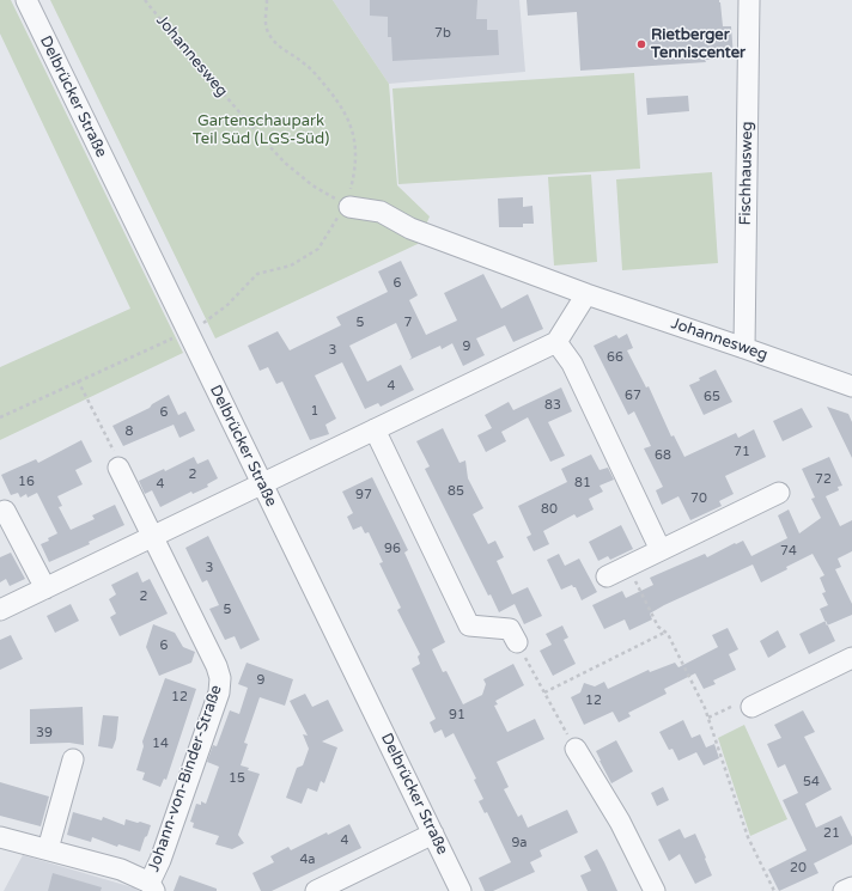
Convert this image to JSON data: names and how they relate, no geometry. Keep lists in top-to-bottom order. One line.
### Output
{"streets":{"street":["Johannesweg","Delbrücker Straße","Fischhausweg","Johann-von-Binder-Straße"]},"crossings":[["Johannesweg","Fischhausweg"]],"parks":["Gartenschaupark Teil Süd (LGS-Süd)"],"places":["Rietberger Tenniscenter"],"house_numbers":["7b","6","5","7","9","3","66","4","67","65","83","1","6","8","71","68","2","72","16","81","4","85","97","70","80","96","74","3","2","5","6","9","12","12","91","39","14","15","54","21","4","9a","4a","20"]}
